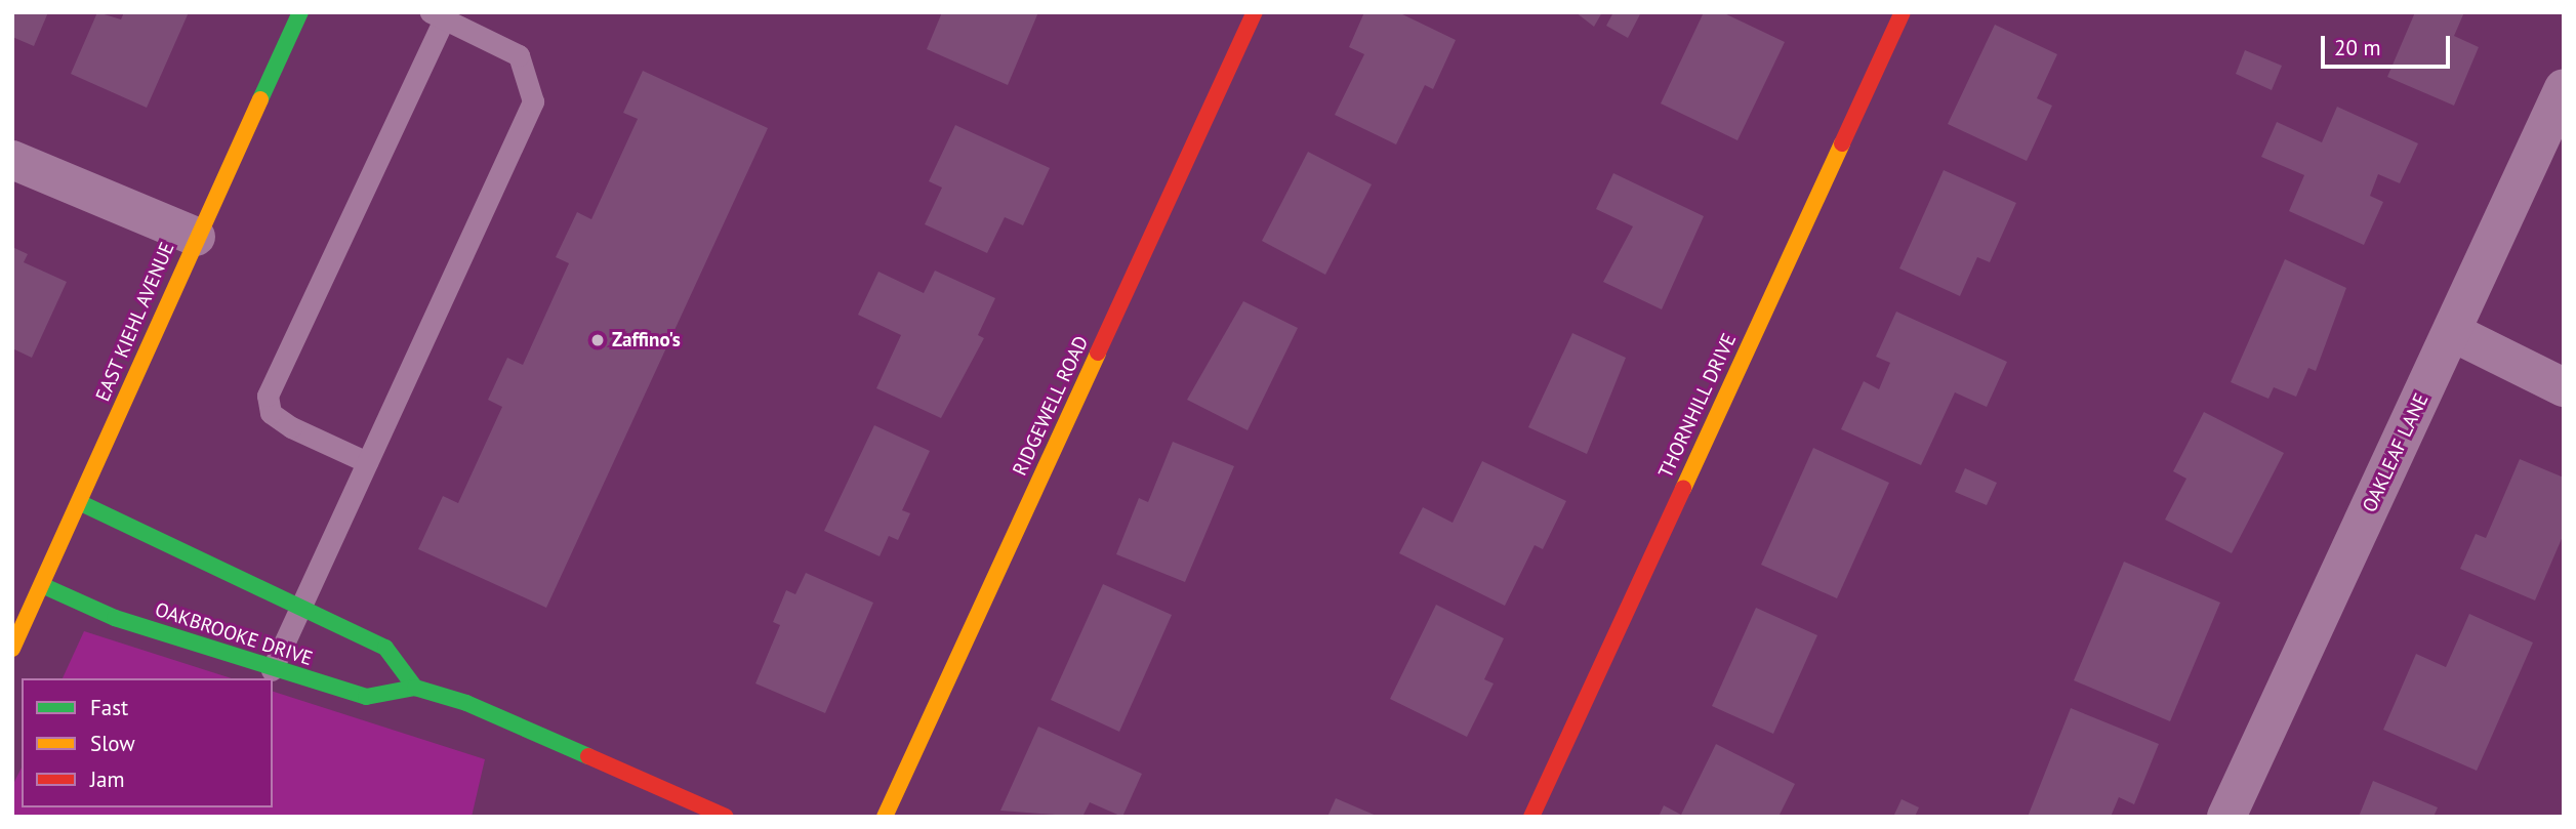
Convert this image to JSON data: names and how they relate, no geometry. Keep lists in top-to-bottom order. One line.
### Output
{"streets":{"street":["EAST KIEHL AVENUE","RIDGEWELL ROAD","THORNHILL DRIVE","OAKLEAF LANE","OAKBROOKE DRIVE"]},"crossings":[["EAST KIEHL AVENUE","OAKBROOKE DRIVE"]],"places":["Zaffino's"],"legend":["Fast","Slow","Jam"],"scale_bar":"20 m"}
